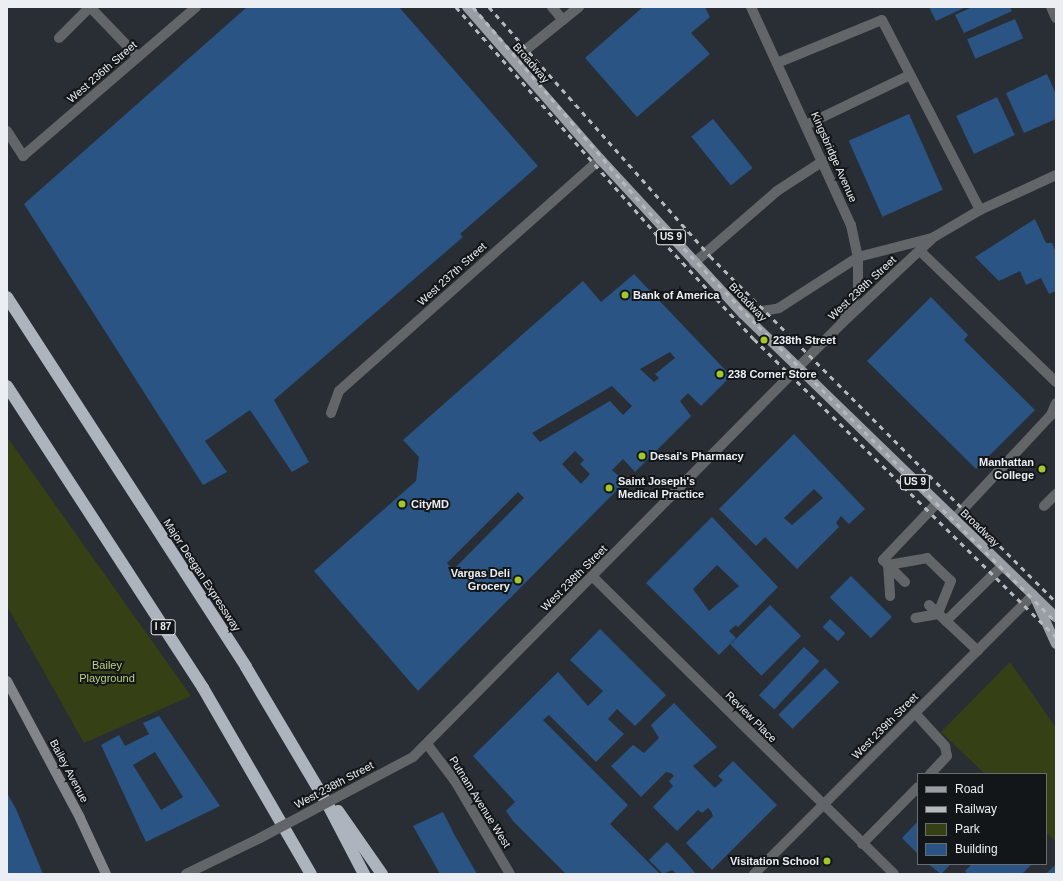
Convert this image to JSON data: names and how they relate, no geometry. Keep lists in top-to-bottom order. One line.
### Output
{"streets":{"highway":["Major Deegan Expressway","I 87"],"main road":["Broadway","US 9","Bailey Avenue"],"street":["West 236th Street","Kingsbridge Avenue","West 237th Street","West 238th Street","Review Place","West 239th Street","Putnam Avenue West"]},"crossings":[["Broadway","West 237th Street"],["Broadway","West 238th Street"],["Broadway","West 239th Street"],["Kingsbridge Avenue","West 238th Street"],["West 238th Street","Review Place"],["West 238th Street","Putnam Avenue West"],["Review Place","West 239th Street"]],"parks":["Bailey Playground"],"places":["Bank of America","238th Street","238 Corner Store","Desai's Pharmacy","Manhattan College","Saint Joseph's Medical Practice","CityMD","Vargas Deli Grocery","Visitation School"],"legend":["Road","Railway","Park","Building"]}
